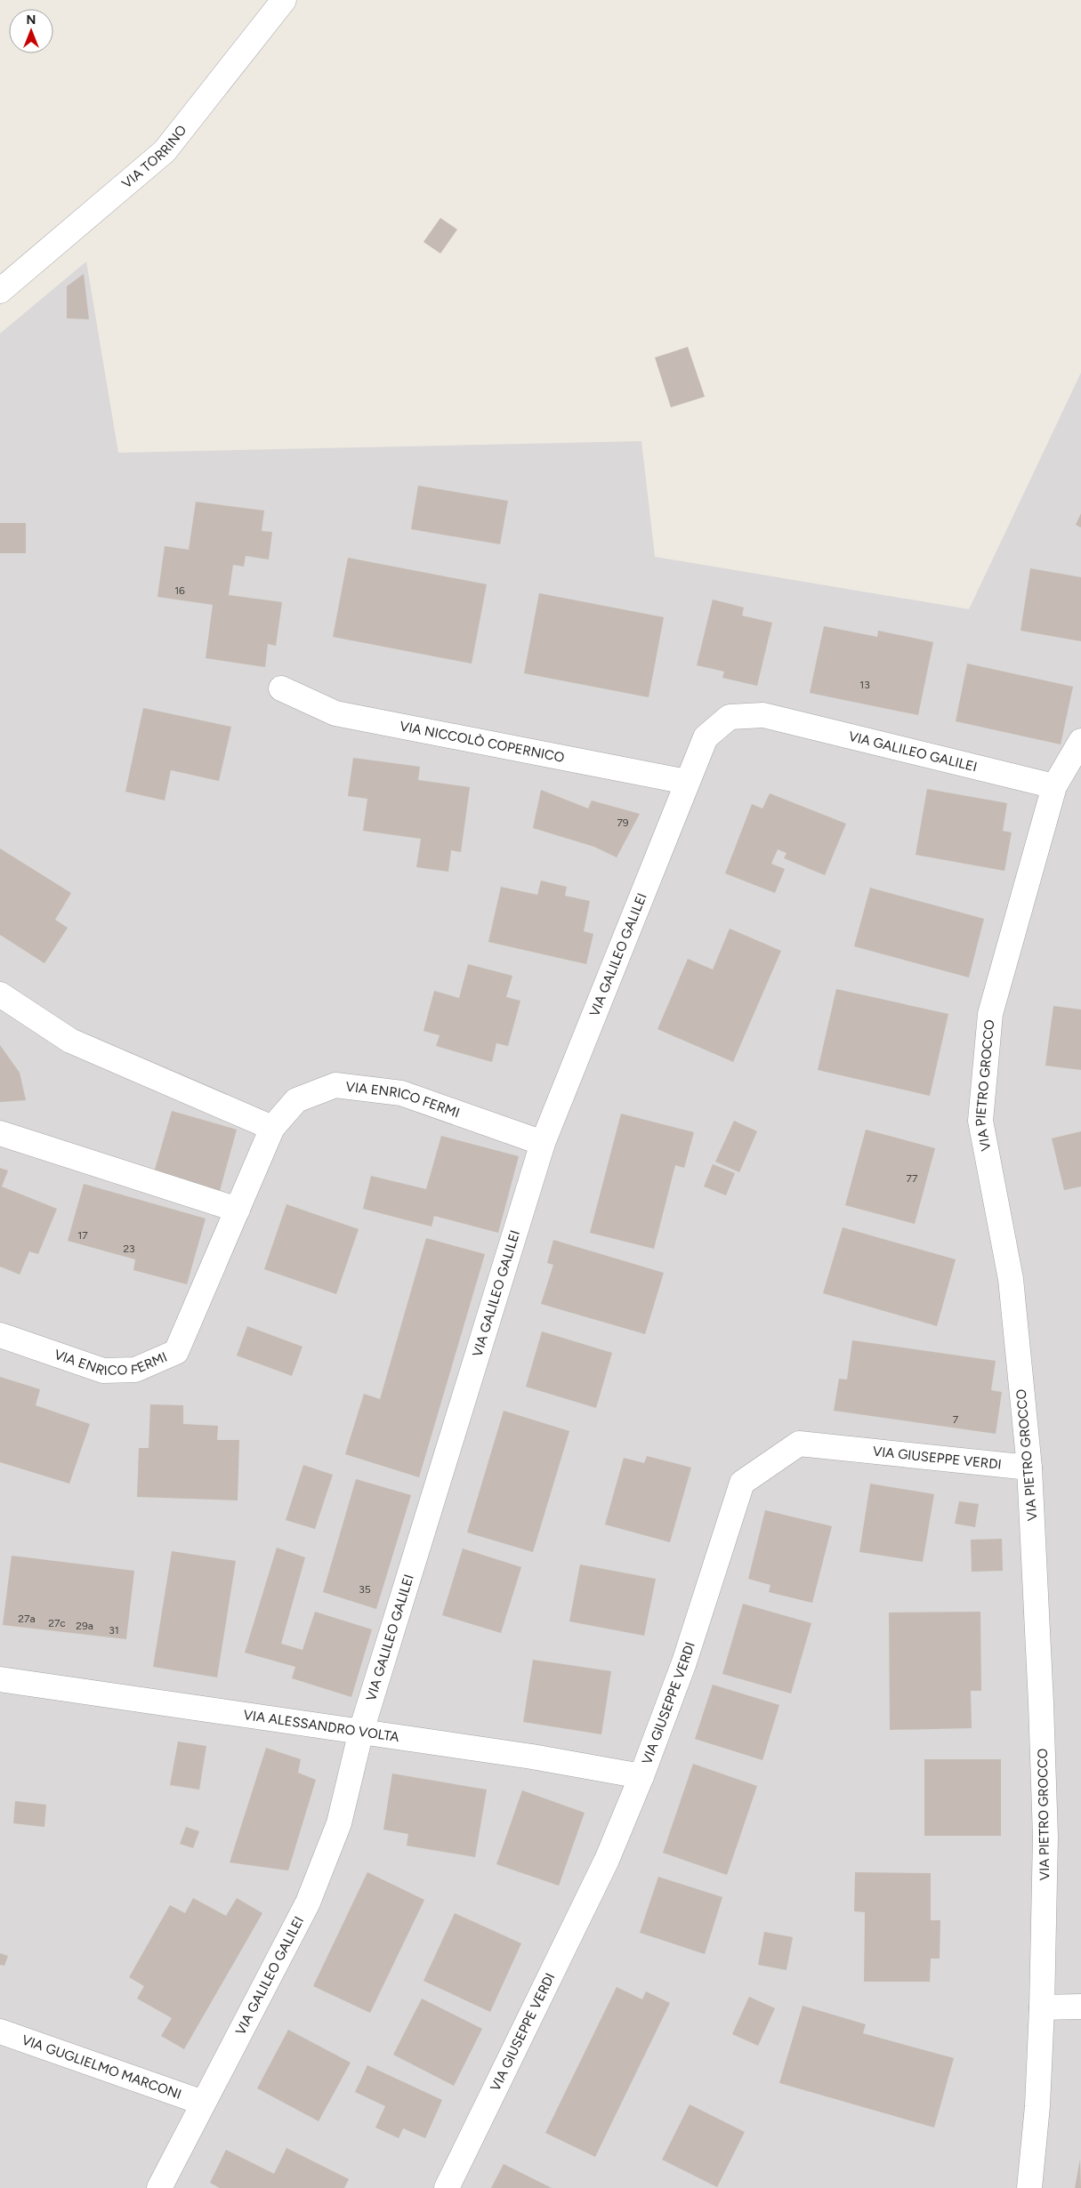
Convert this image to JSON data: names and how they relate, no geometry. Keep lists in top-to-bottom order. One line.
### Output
{"streets":{"street":["VIA TORRINO","VIA NICCOLÒ COPERNICO","VIA GALILEO GALILEI","VIA PIETRO GROCCO","VIA ENRICO FERMI","VIA GIUSEPPE VERDI","VIA ALESSANDRO VOLTA","VIA GUGLIELMO MARCONI"]},"crossings":[["VIA NICCOLÒ COPERNICO","VIA GALILEO GALILEI"],["VIA GALILEO GALILEI","VIA PIETRO GROCCO"],["VIA GALILEO GALILEI","VIA ENRICO FERMI"],["VIA GALILEO GALILEI","VIA ALESSANDRO VOLTA"],["VIA GALILEO GALILEI","VIA GUGLIELMO MARCONI"],["VIA PIETRO GROCCO","VIA GIUSEPPE VERDI"],["VIA GIUSEPPE VERDI","VIA ALESSANDRO VOLTA"]],"house_numbers":["16","13","79","77","17","23","7","35","27a","27c","29a","31"],"north":"top"}
